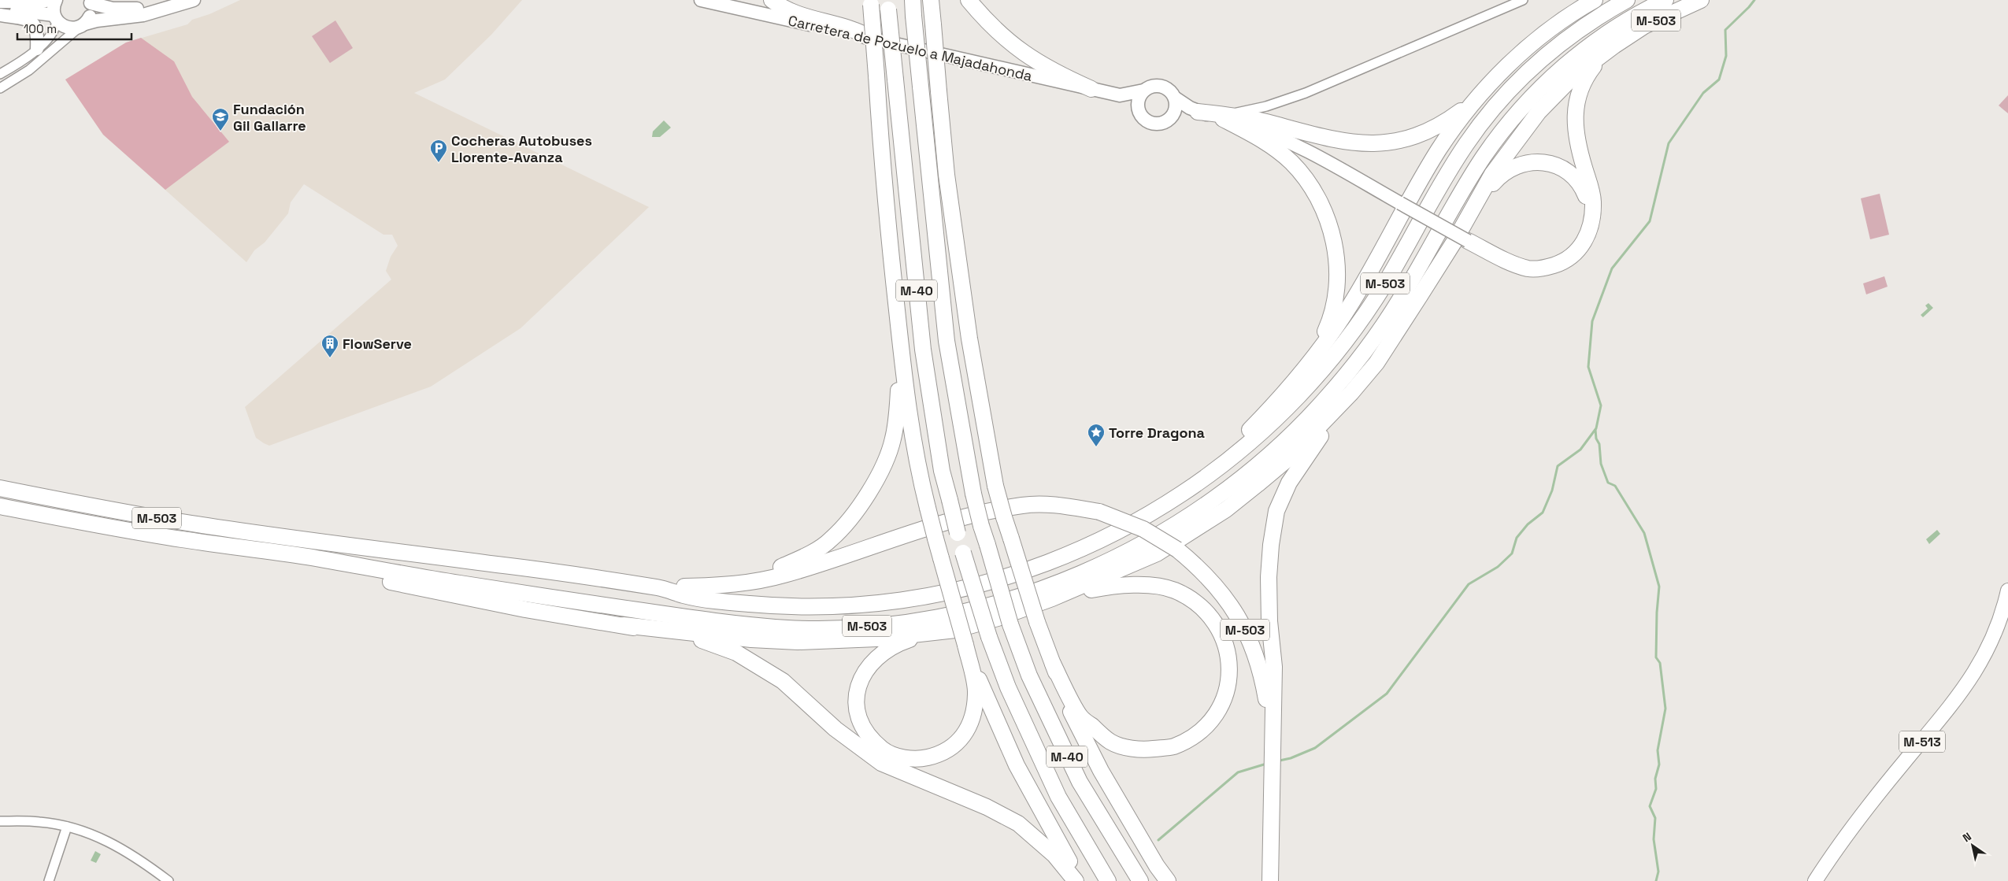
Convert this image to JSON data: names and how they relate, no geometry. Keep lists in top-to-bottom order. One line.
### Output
{"streets":{"highway":["M-503","M-40"],"main road":["M-513"],"street":["Carretera de Pozuelo a Majadahonda"]},"places":{"school or university":["Fundación Gil Gallarre"],"parking":["Cocheras Autobuses Llorente-Avanza"],"building":["FlowServe"],"place":["Torre Dragona"]},"scale_bar":"100 m","north":"top left"}
